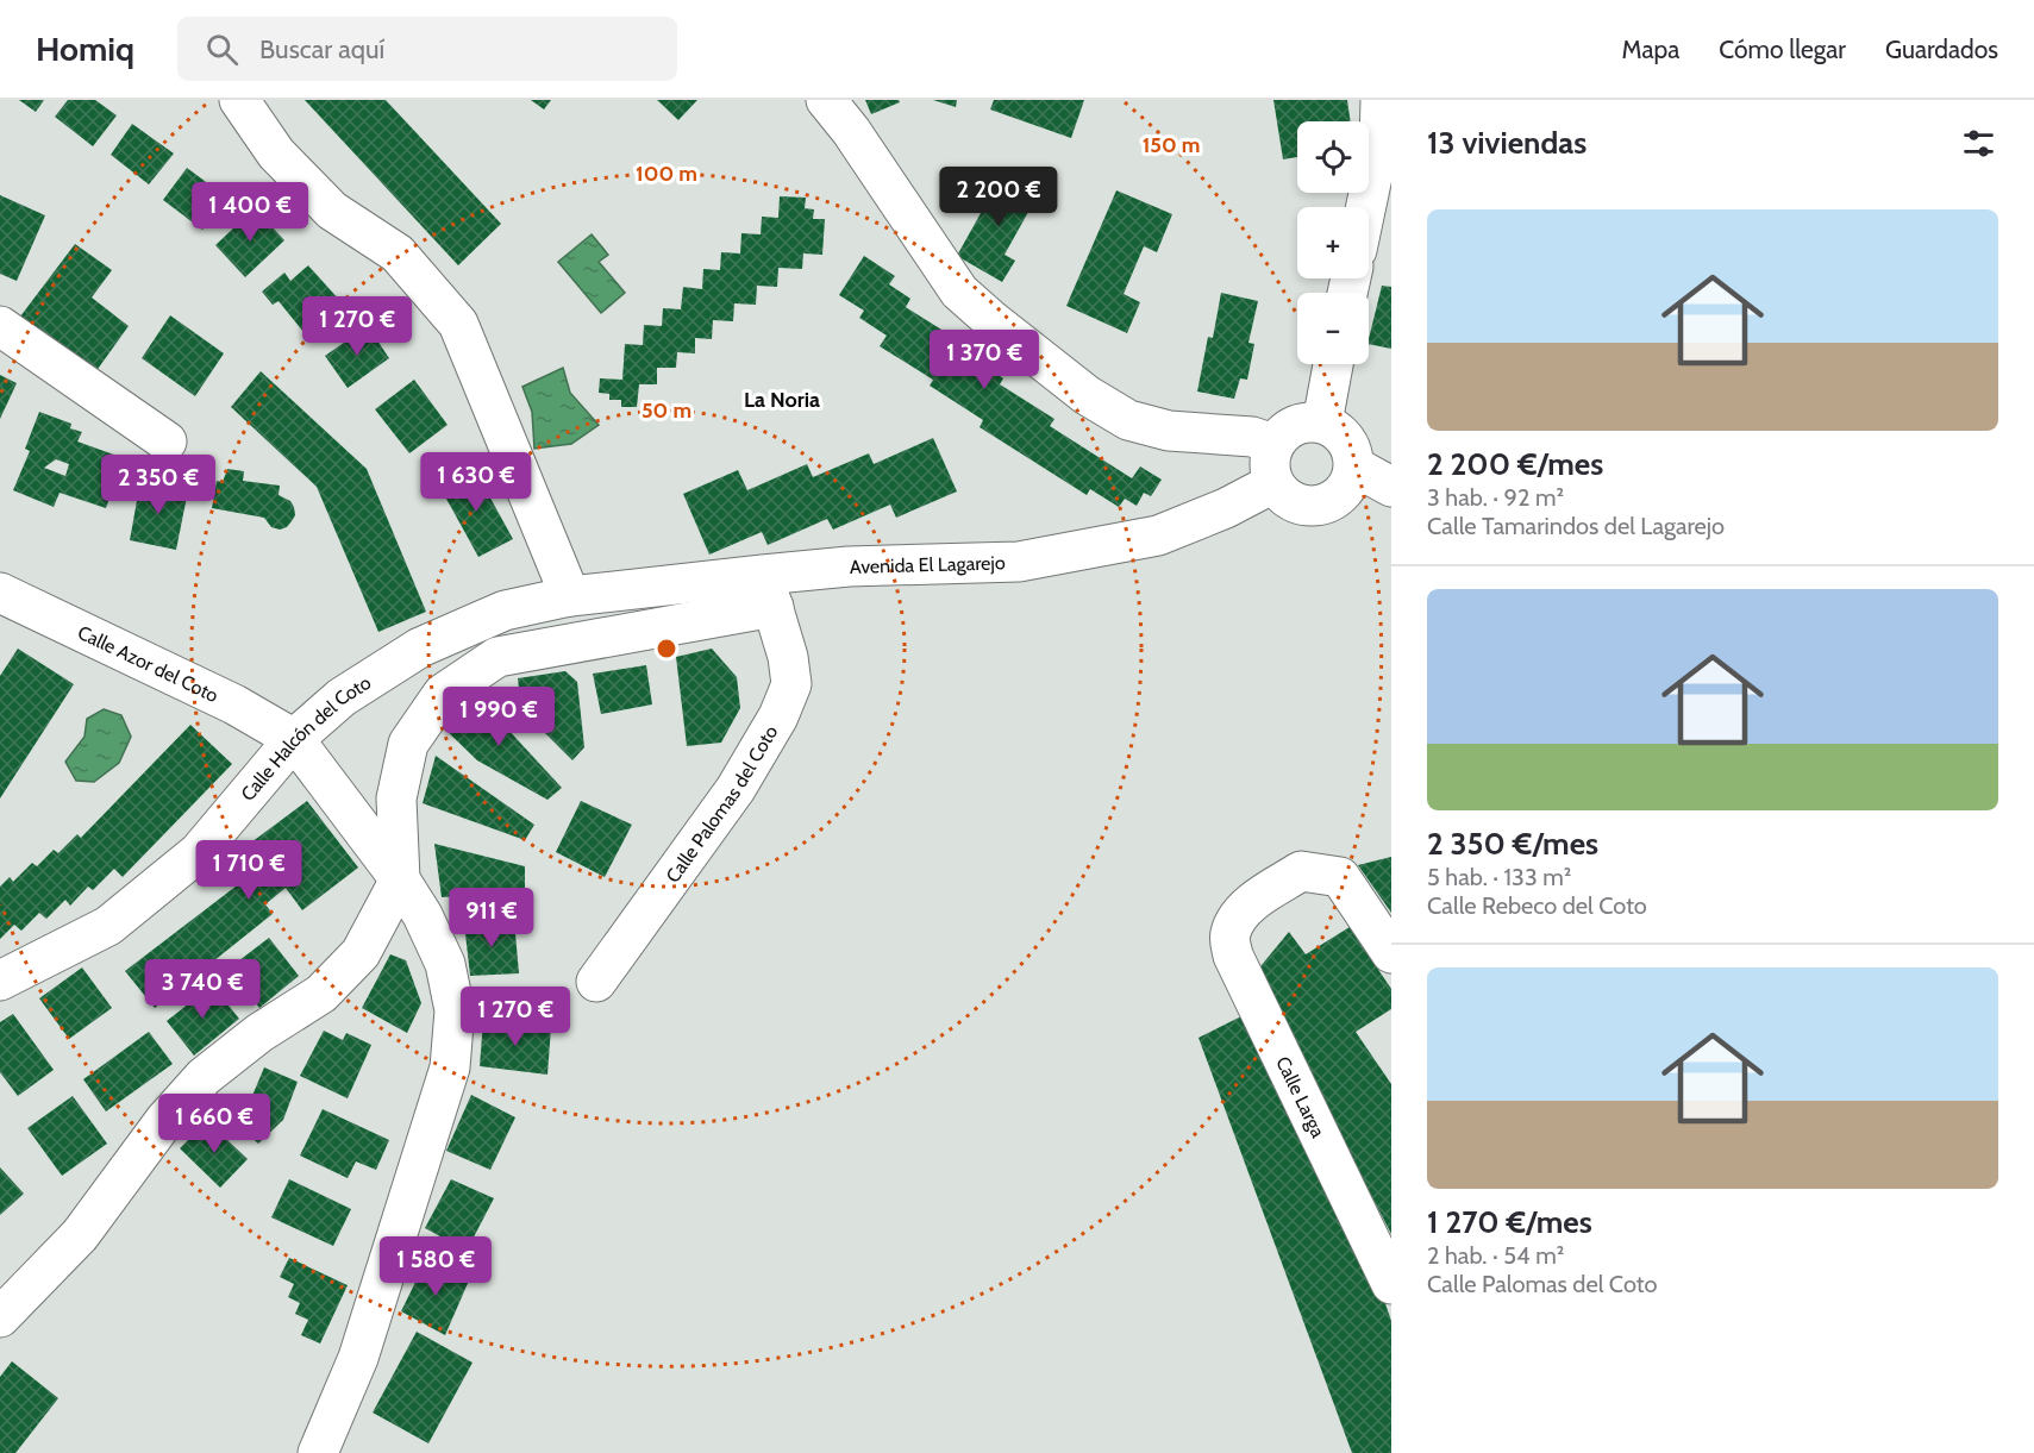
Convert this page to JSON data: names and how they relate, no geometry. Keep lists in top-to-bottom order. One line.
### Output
{"streets":{"street":["Avenida El Lagarejo","Calle Azor del Coto","Calle Halcón del Coto","Calle Palomas del Coto","Calle Larga"]},"crossings":[["Avenida El Lagarejo","Calle Halcón del Coto"],["Avenida El Lagarejo","Calle Palomas del Coto"],["Calle Azor del Coto","Calle Halcón del Coto"]],"districts":["La Noria"],"page":{"header":"Homiq","search":"Buscar aquí","nav":["Mapa","Cómo llegar","Guardados"],"heading":"13 viviendas","map_buttons":["+","−"],"price":["2 200 €","1 400 €","1 270 €","1 370 €","1 630 €","2 350 €","1 990 €","1 710 €","911 €","3 740 €","1 270 €","1 660 €","1 580 €"],"list":[{"name":"2 200 €/mes","note":"3 hab. · 92 m² · Calle Tamarindos del Lagarejo"},{"name":"2 350 €/mes","note":"5 hab. · 133 m² · Calle Rebeco del Coto"},{"name":"1 270 €/mes","note":"2 hab. · 54 m² · Calle Palomas del Coto"}]},"rings":["150 m","100 m","50 m"]}
